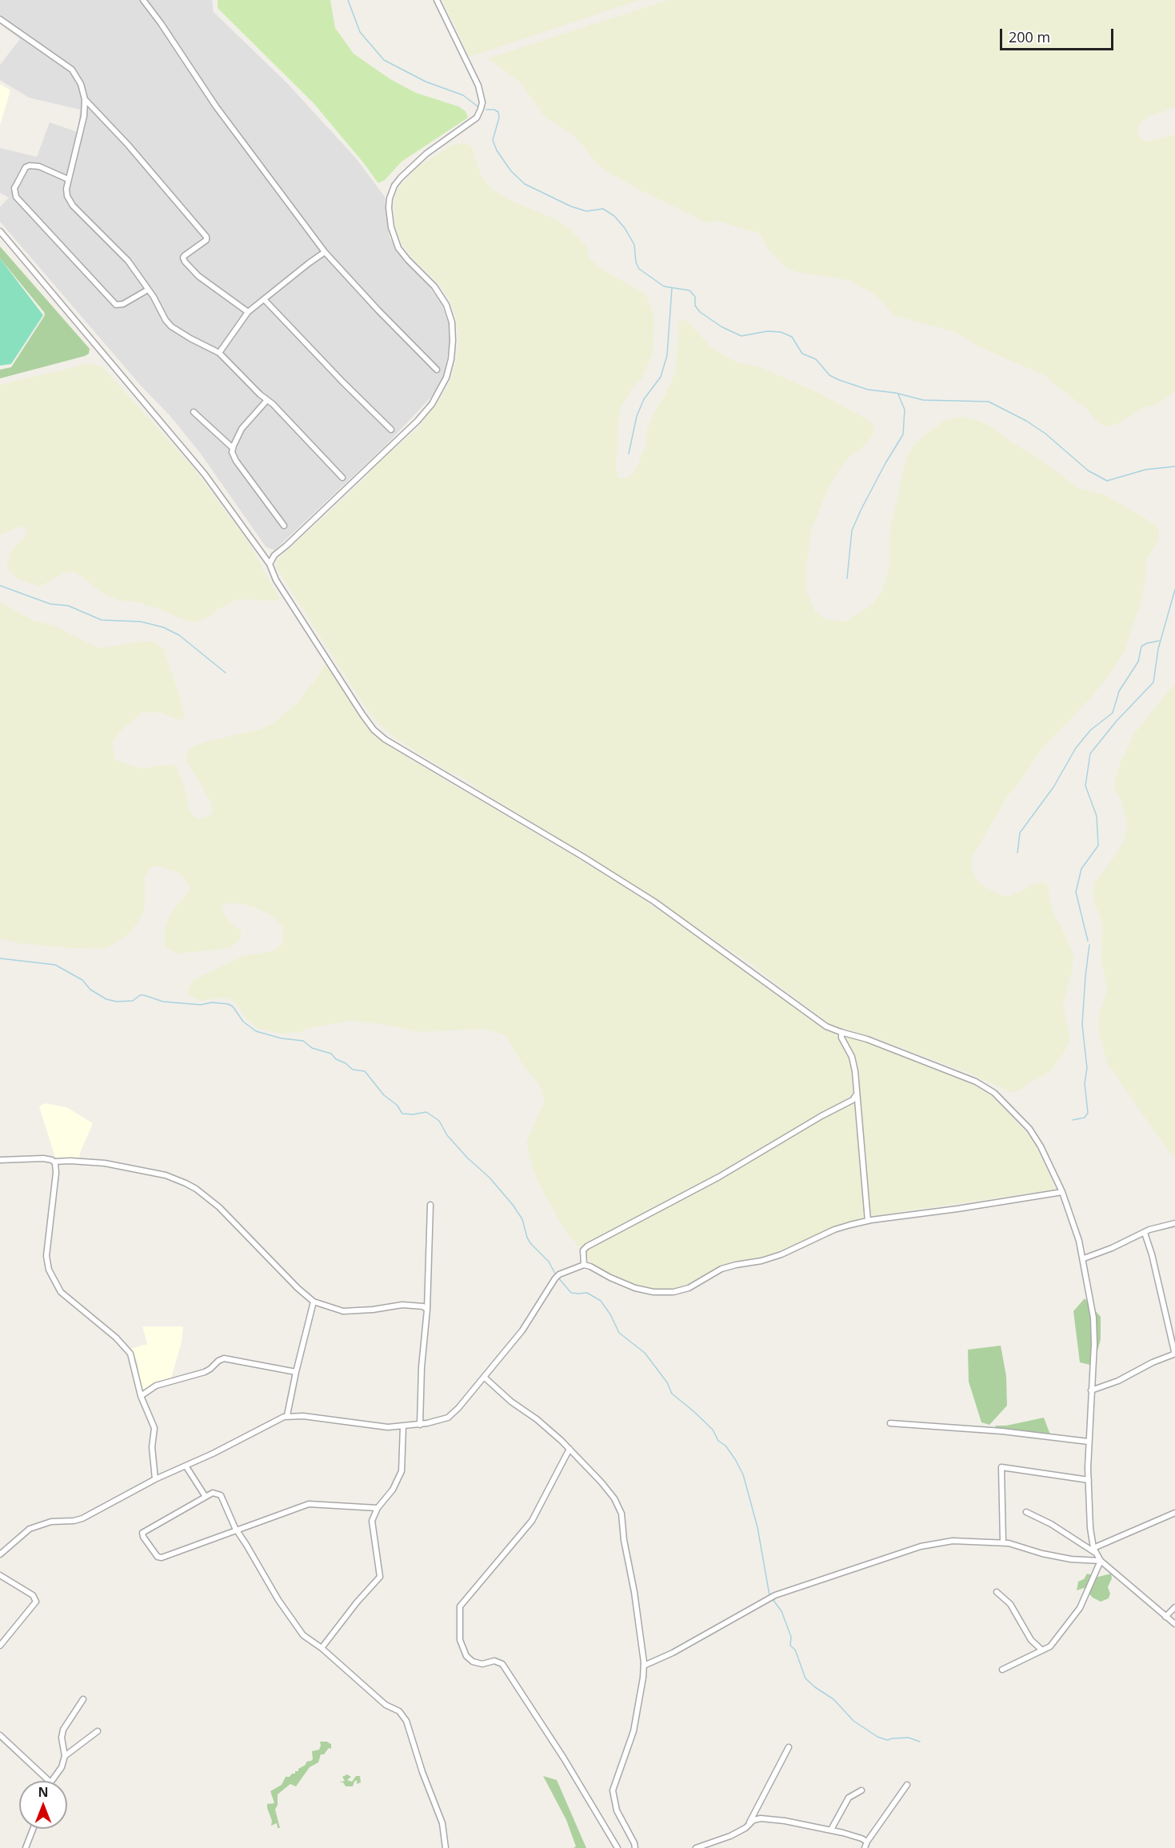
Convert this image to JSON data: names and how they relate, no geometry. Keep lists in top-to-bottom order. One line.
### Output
{"scale_bar":"200 m","north":"top"}
